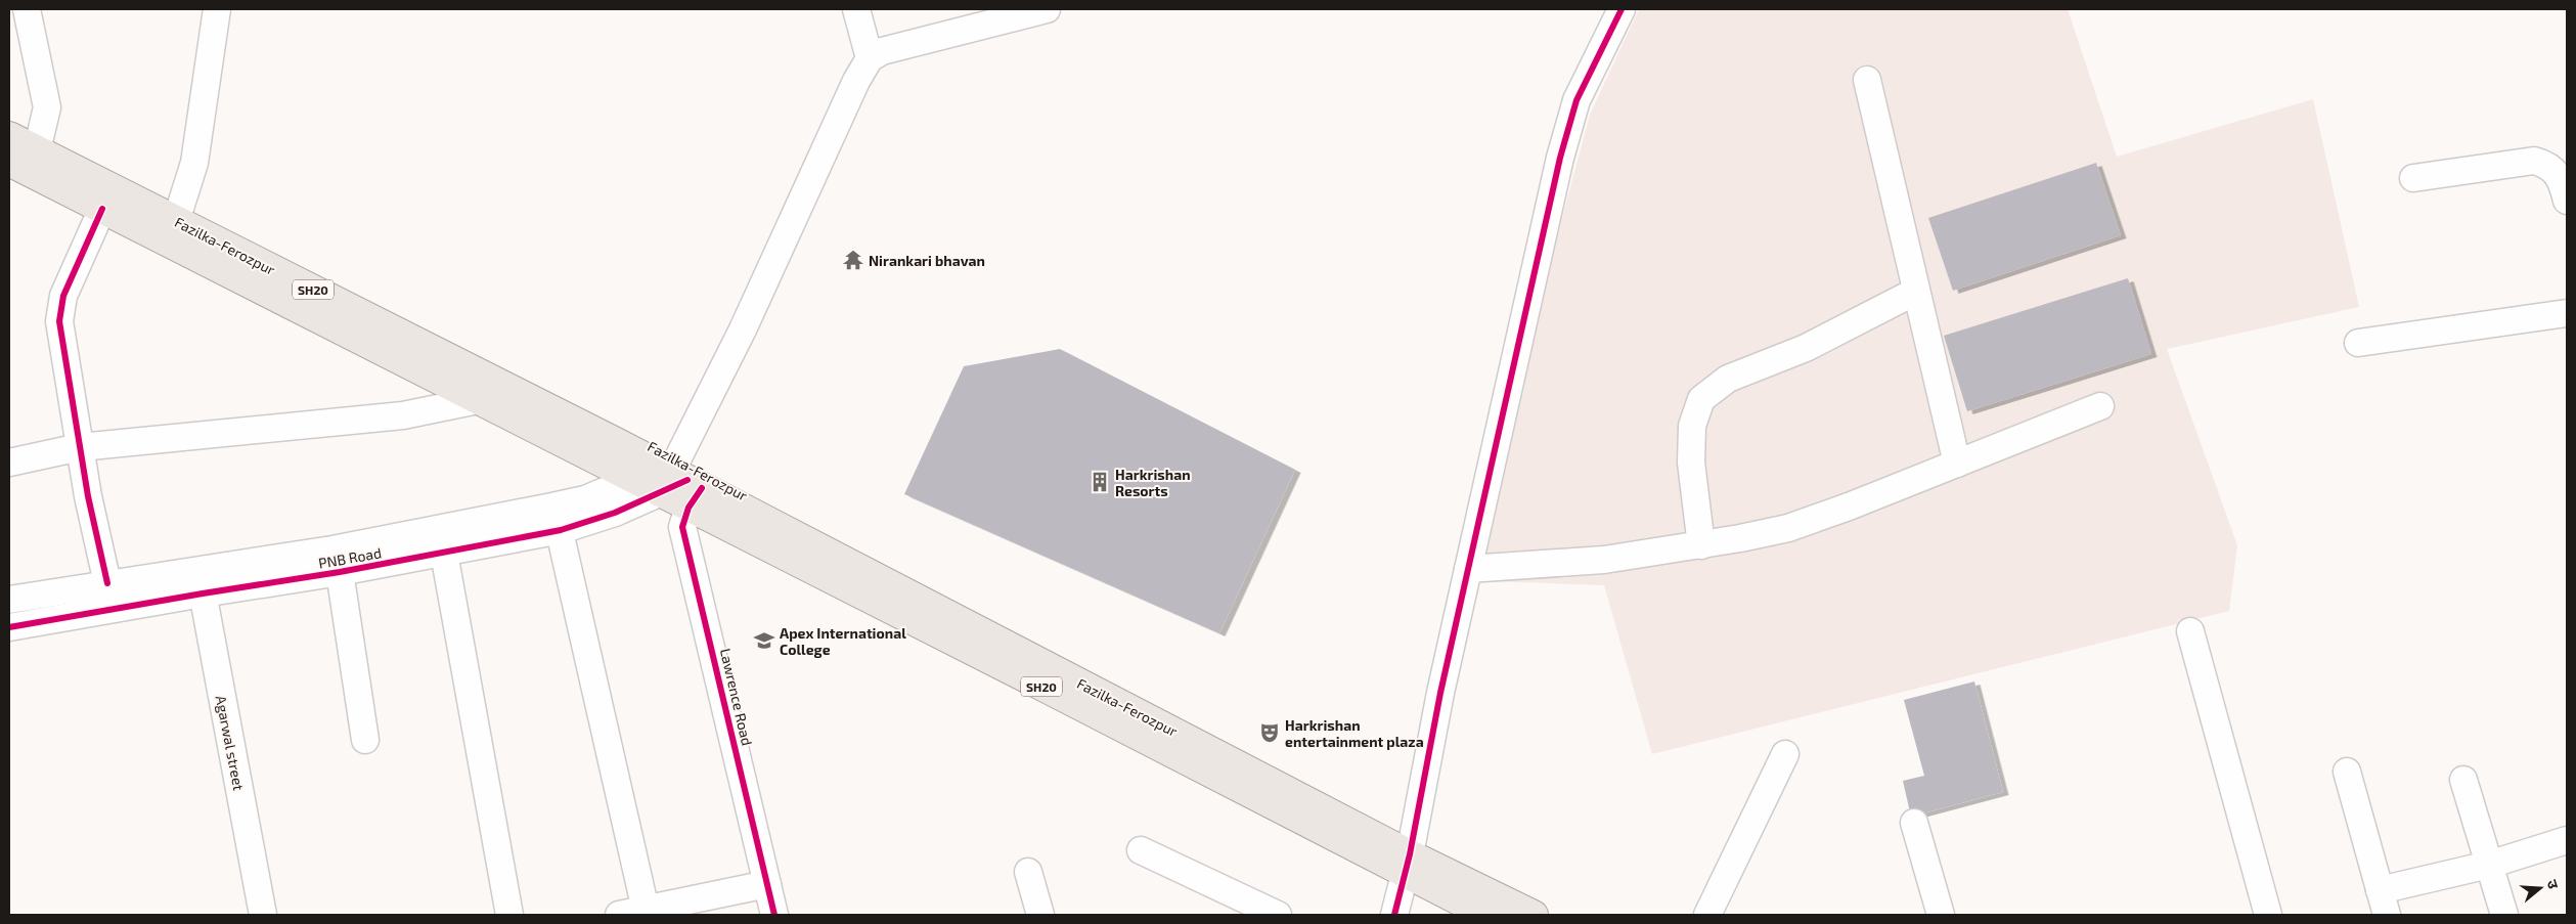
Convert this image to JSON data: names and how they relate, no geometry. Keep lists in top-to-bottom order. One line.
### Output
{"streets":{"main road":["Fazilka-Ferozpur","SH20"],"street":["PNB Road","Lawrence Road","Agarwal street"]},"crossings":[["Fazilka-Ferozpur","PNB Road"],["Fazilka-Ferozpur","Lawrence Road"],["PNB Road","Lawrence Road"],["PNB Road","Agarwal street"]],"places":{"temple":["Nirankari bhavan"],"building":["Harkrishan Resorts"],"school or university":["Apex International College"],"theatre":["Harkrishan entertainment plaza"]},"north":"right"}
